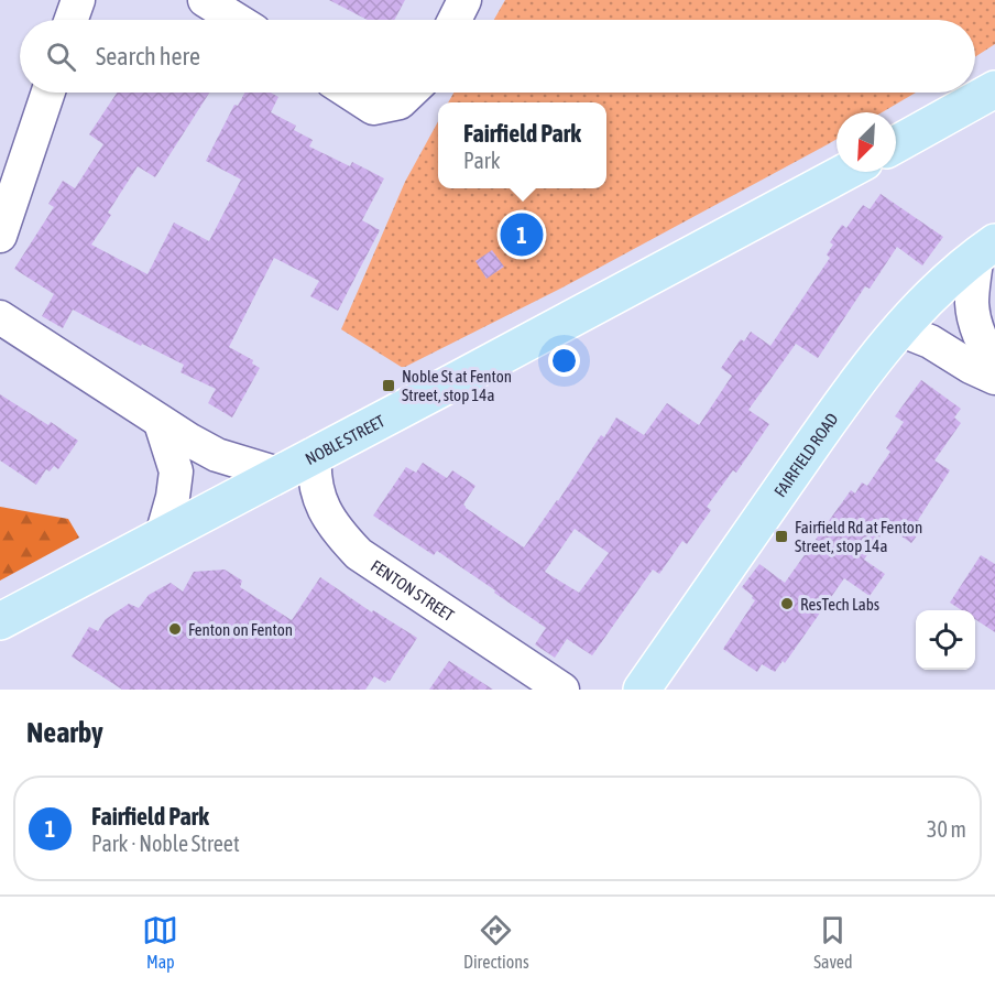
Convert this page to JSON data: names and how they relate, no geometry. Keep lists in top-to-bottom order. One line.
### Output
{"streets":{"main road":["NOBLE STREET","FAIRFIELD ROAD"],"street":["FENTON STREET"]},"crossings":[["NOBLE STREET","FENTON STREET"]],"places":{"transit":["Noble St at Fenton Street, stop 14a","Fairfield Rd at Fenton Street, stop 14a"],"other":["ResTech Labs","Fenton on Fenton"]},"north":"bottom left","page":{"search":"Search here","popup":["Fairfield Park","Park"],"pins":"1","heading":"Nearby","list":[{"mark":"1","name":"Fairfield Park","note":"Park · Noble Street","value":"30 m"}],"nav":["Map","Directions","Saved"]}}
